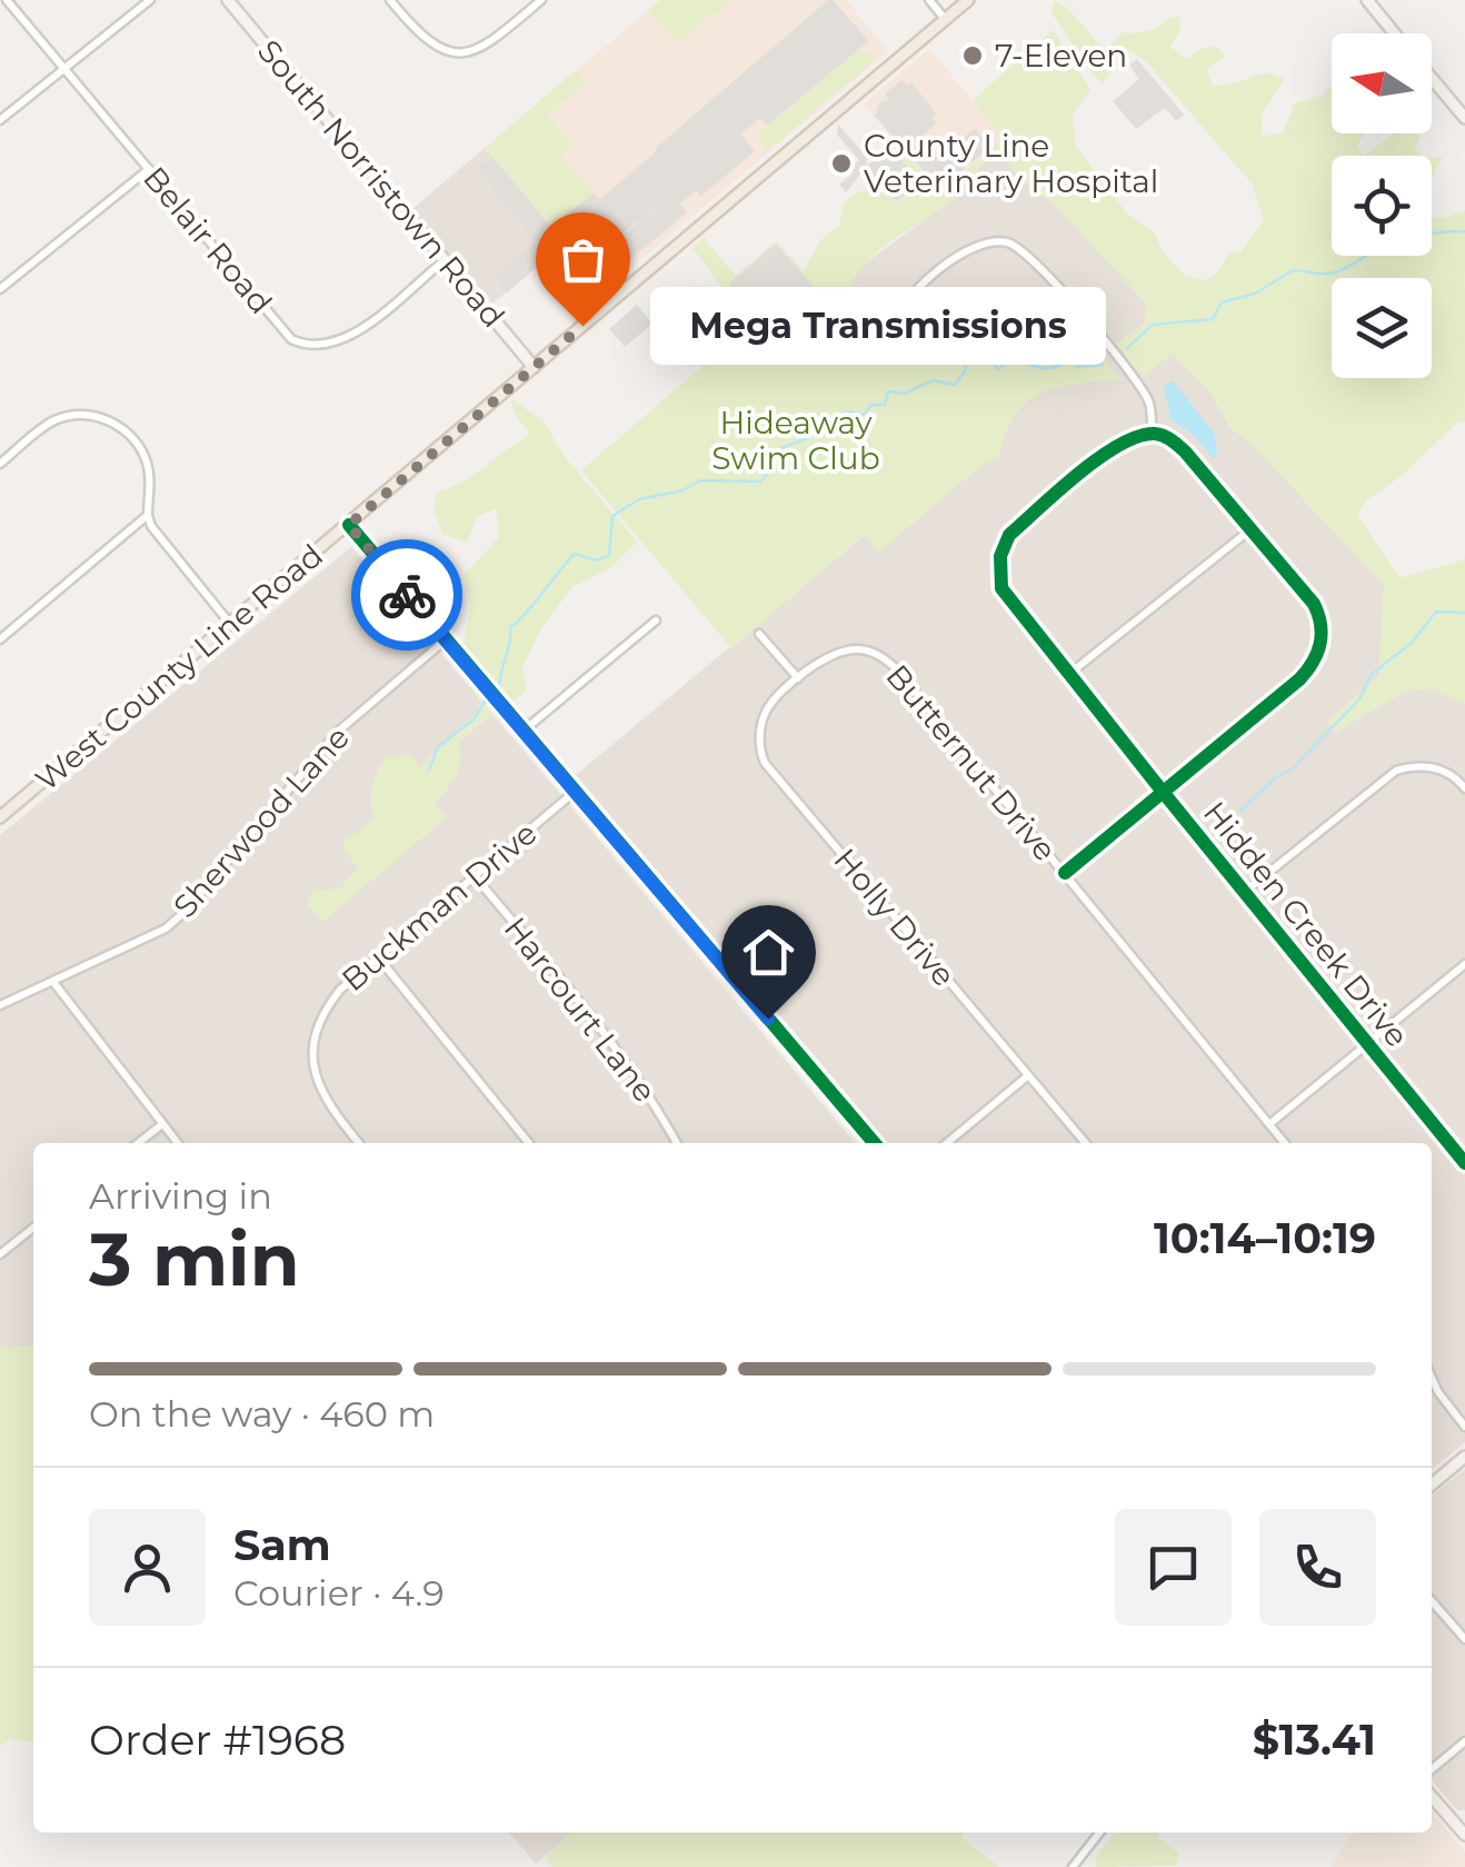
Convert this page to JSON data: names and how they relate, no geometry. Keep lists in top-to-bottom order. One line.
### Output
{"streets":{"main road":["West County Line Road"],"street":["South Norristown Road","Belair Road","Butternut Drive","Sherwood Lane","Buckman Drive","Holly Drive","Hidden Creek Drive","Harcourt Lane"]},"crossings":[["South Norristown Road","Belair Road"],["South Norristown Road","West County Line Road"],["Butternut Drive","Holly Drive"],["Buckman Drive","Harcourt Lane"]],"parks":["Hideaway Swim Club"],"places":["7-Eleven","County Line Veterinary Hospital","Mega Transmissions"],"north":"left","page":{"bubble":"Mega Transmissions","heading":["3 min","Arriving in","10:14–10:19"],"panel":["Sam","Courier · 4.9","Order #1968","$13.41"],"bar":"On the way · 460 m"}}
